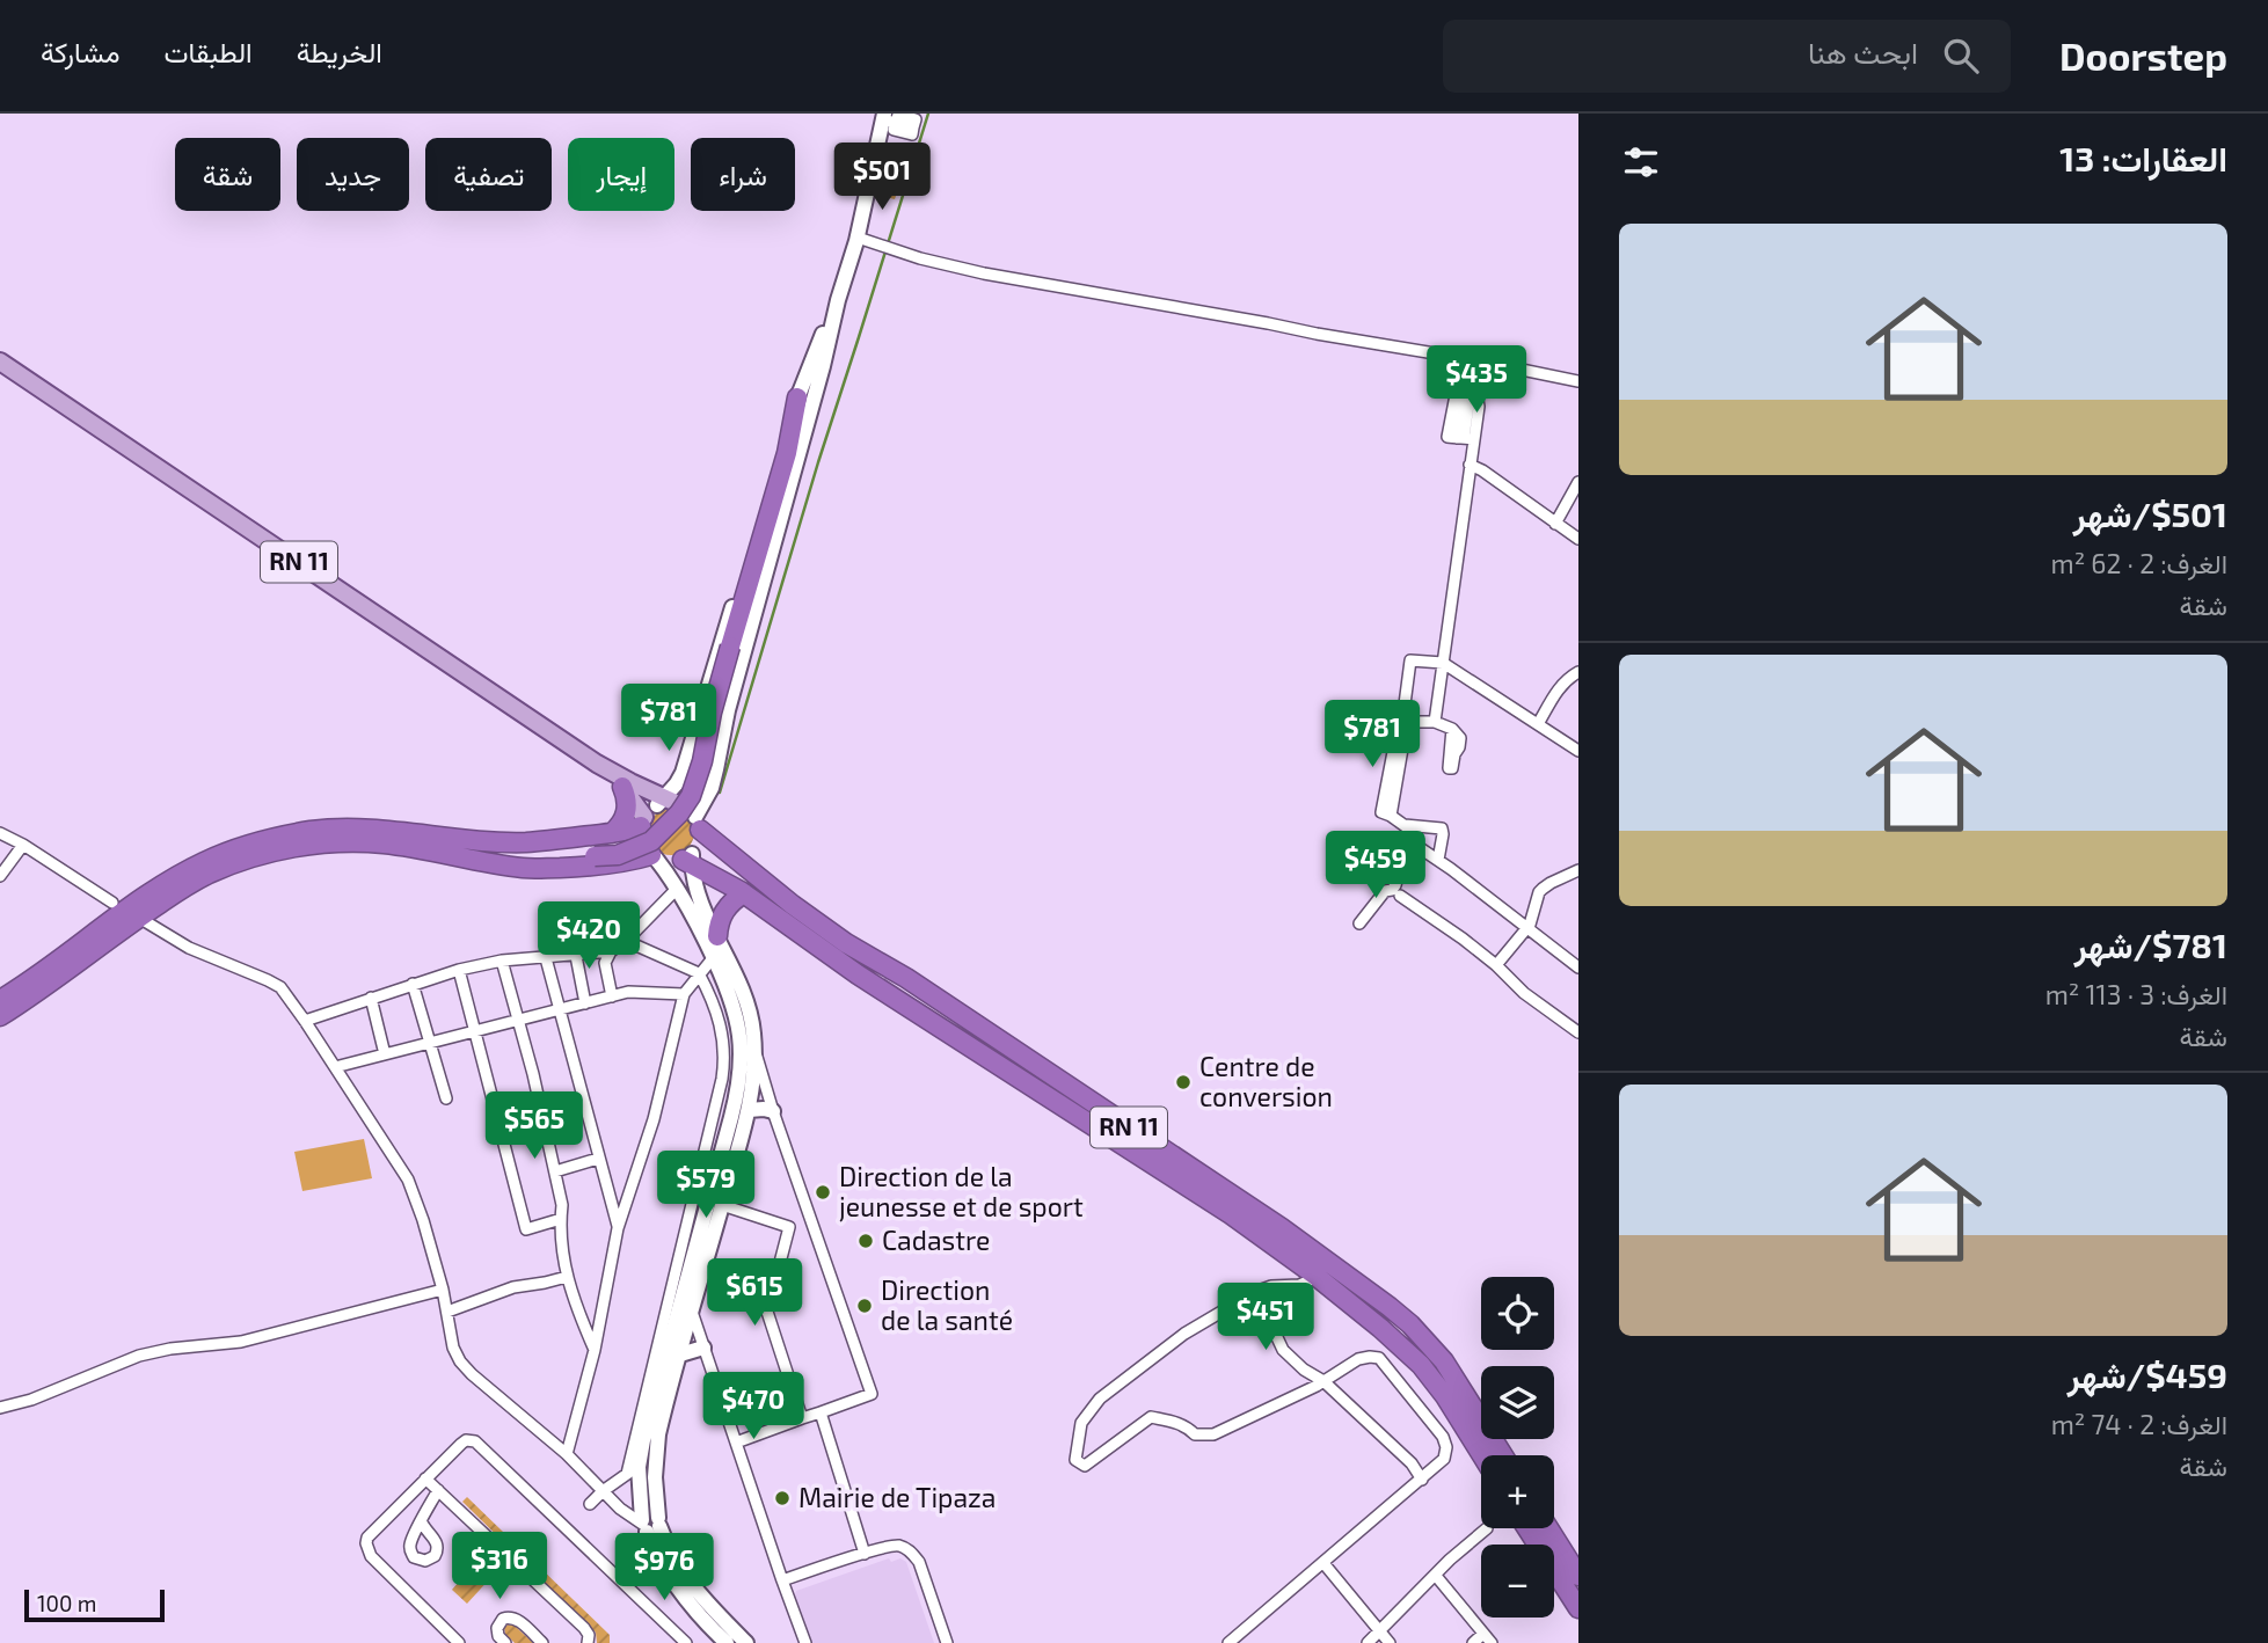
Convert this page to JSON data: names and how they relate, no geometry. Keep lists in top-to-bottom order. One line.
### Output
{"streets":{"highway":["RN 11"]},"places":["Centre de conversion","Direction de la jeunesse et de sport","Cadastre","Direction de la santé","Mairie de Tipaza"],"scale_bar":"100 m","page":{"header":"Doorstep","search":"ابحث هنا","nav":["الخريطة","الطبقات","مشاركة"],"heading":"العقارات: 13","chip":["شراء","إيجار","تصفية","جديد","شقة"],"price":["$501","$435","$781","$781","$459","$420","$565","$579","$615","$451","$470","$316","$976"],"list":[{"name":"$501/شهر","note":"الغرف: 2 · 62 m² · شقة"},{"name":"$781/شهر","note":"الغرف: 3 · 113 m² · شقة"},{"name":"$459/شهر","note":"الغرف: 2 · 74 m² · شقة"}],"map_buttons":["+","−"],"scale":"100 m"}}
